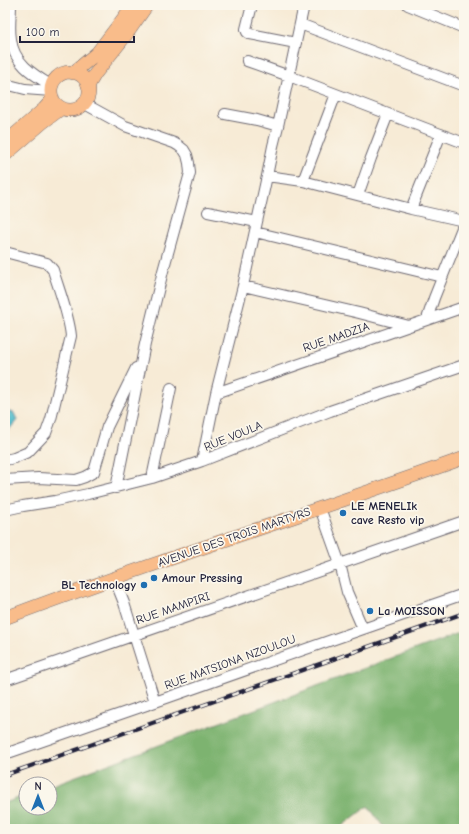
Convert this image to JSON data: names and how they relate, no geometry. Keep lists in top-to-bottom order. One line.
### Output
{"streets":{"main road":["AVENUE DES TROIS MARTYRS"],"street":["RUE MADZIA","RUE VOULA","RUE MAMPIRI","RUE MATSIONA NZOULOU"]},"places":["LE MENELIk cave Resto vip","Amour Pressing","BL Technology","La MOISSON"],"scale_bar":"100 m","north":"top"}
